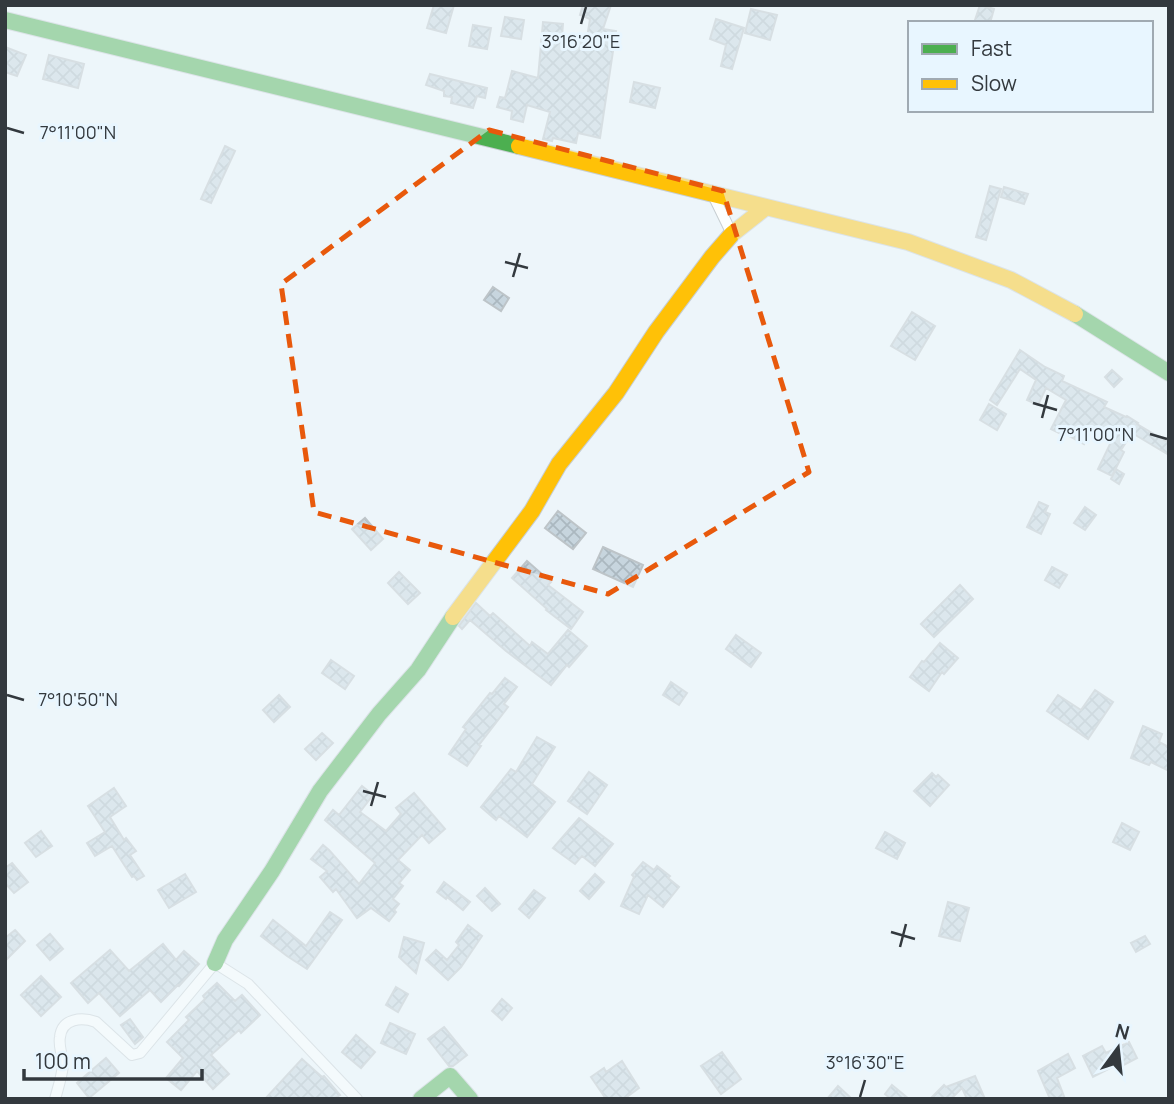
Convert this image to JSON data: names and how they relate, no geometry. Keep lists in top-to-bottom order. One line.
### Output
{"legend":["Fast","Slow"],"scale_bar":"100 m","north":"top","coordinates":["3°16'20\"E","7°11'00\"N","7°10'50\"N","3°16'30\"E"]}
